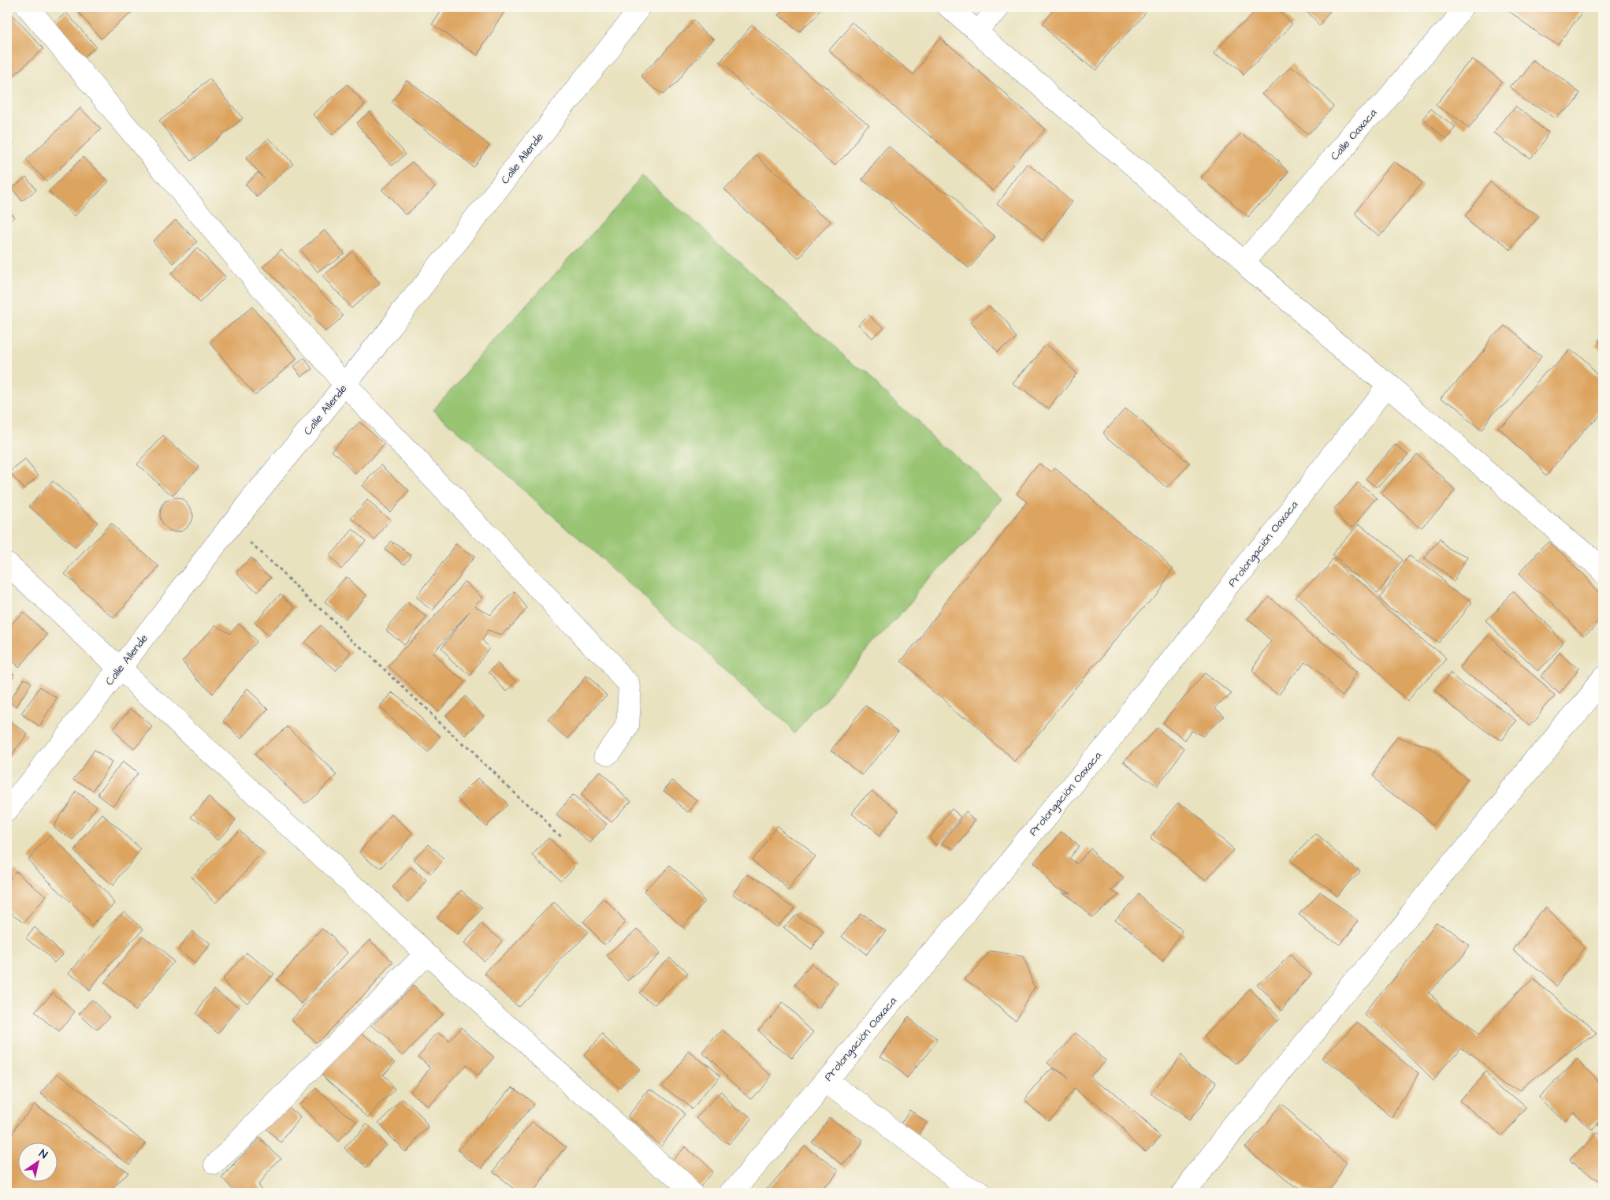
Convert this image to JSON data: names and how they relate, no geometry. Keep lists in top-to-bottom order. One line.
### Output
{"streets":{"street":["Calle Oaxaca","Calle Allende","Prolongación Oaxaca"]},"north":"top right"}
